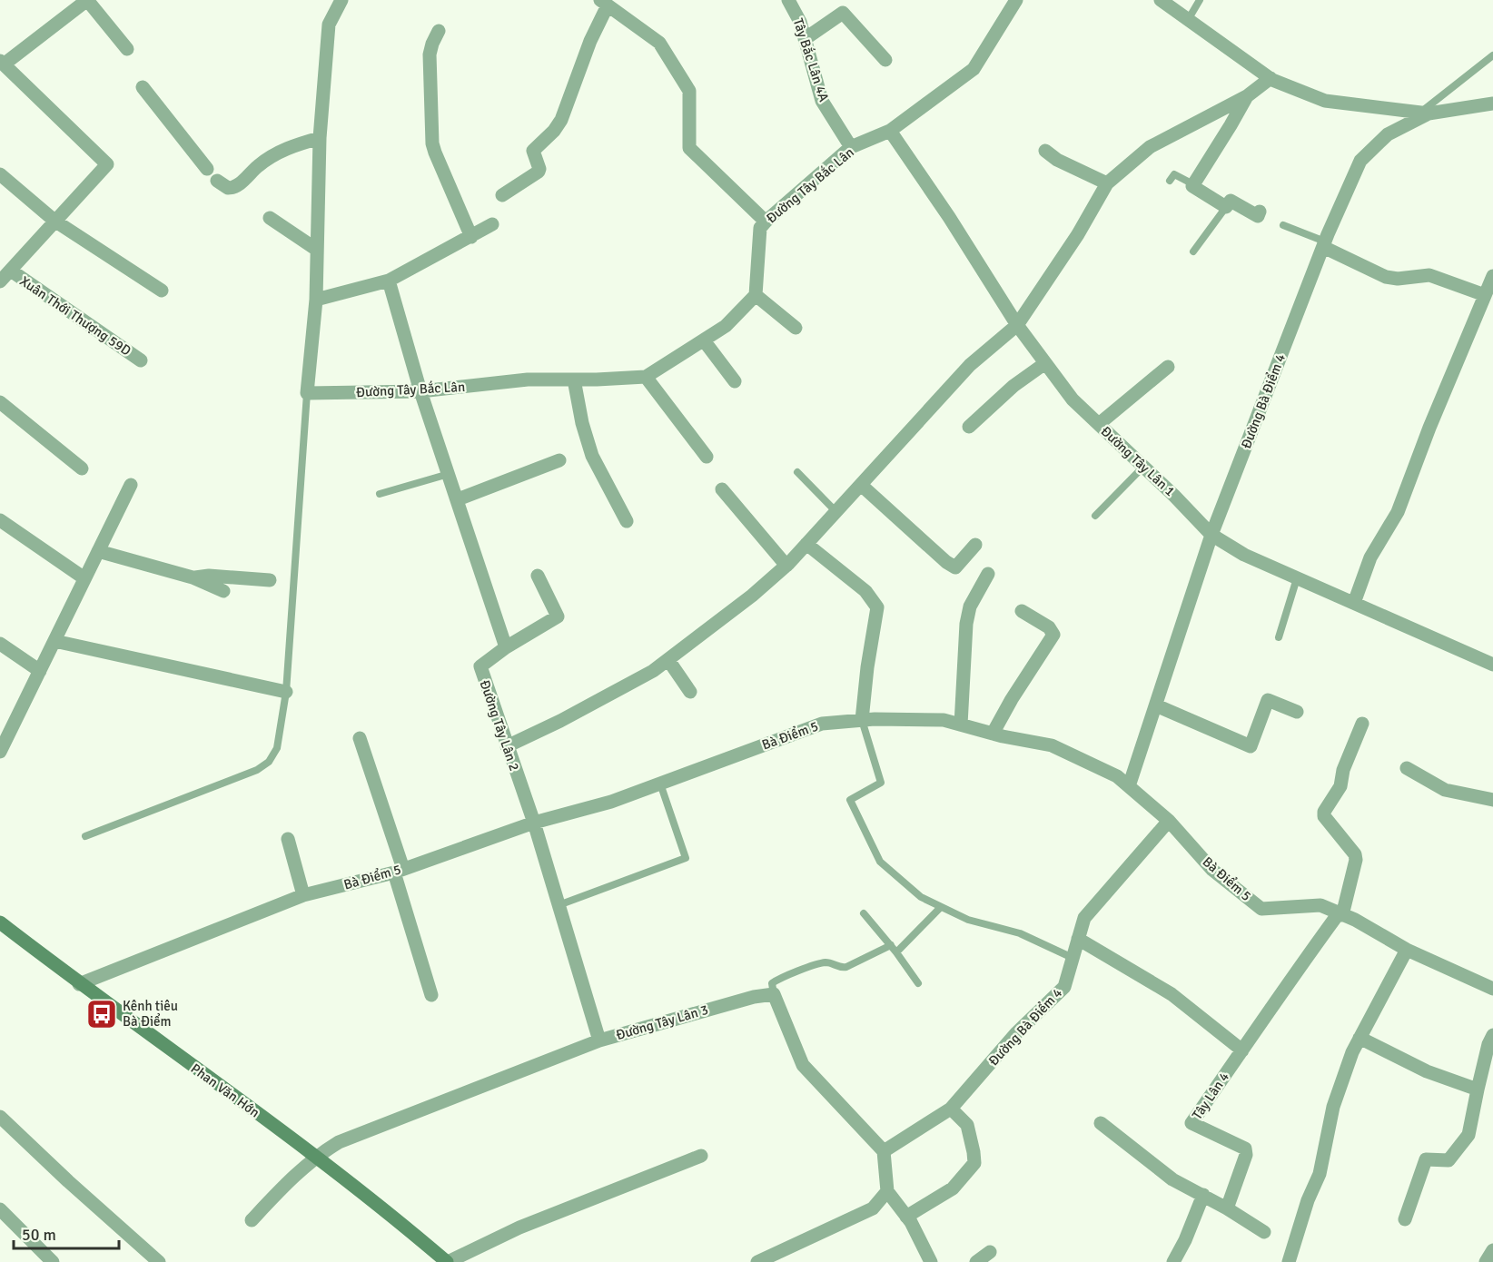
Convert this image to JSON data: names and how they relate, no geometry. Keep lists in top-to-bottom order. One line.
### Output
{"streets":{"main road":["Phan Văn Hớn"],"street":["Tây Bắc Lân 4A","Đường Tây Bắc Lân","Xuân Thới Thượng 59D","Đường Bà Điểm 4","Đường Tây Lân 1","Đường Tây Lân 2","Bà Điểm 5","Đường Tây Lân 3","Tây Lân 4"]},"crossings":[["Tây Bắc Lân 4A","Đường Tây Bắc Lân"],["Đường Tây Bắc Lân","Đường Tây Lân 1"],["Đường Bà Điểm 4","Đường Tây Lân 1"],["Đường Bà Điểm 4","Bà Điểm 5"],["Đường Tây Lân 2","Bà Điểm 5"],["Đường Tây Lân 2","Đường Tây Lân 3"],["Bà Điểm 5","Phan Văn Hớn"],["Bà Điểm 5","Tây Lân 4"],["Đường Tây Lân 3","Phan Văn Hớn"]],"places":{"bus stop":["Kênh tiêu Bà Điểm"]},"scale_bar":"50 m"}
